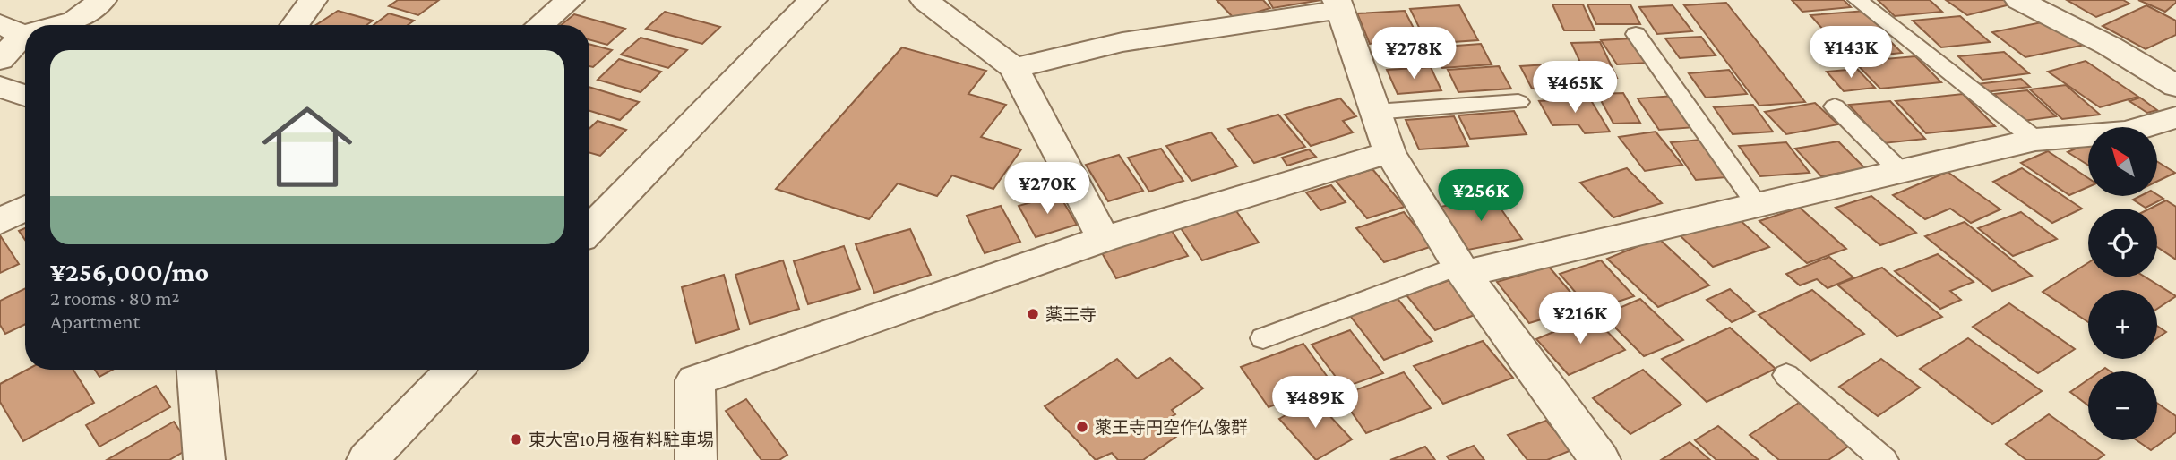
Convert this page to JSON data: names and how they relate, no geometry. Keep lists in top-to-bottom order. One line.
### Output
{"places":["薬王寺","薬王寺円空作仏像群","東大宮10月極有料駐車場"],"north":"top left","page":{"list":[{"name":"¥256,000/mo","note":"2 rooms · 80 m² · Apartment"}],"price":["¥143K","¥278K","¥465K","¥270K","¥256K","¥216K","¥489K"],"map_buttons":["+","−"]}}
